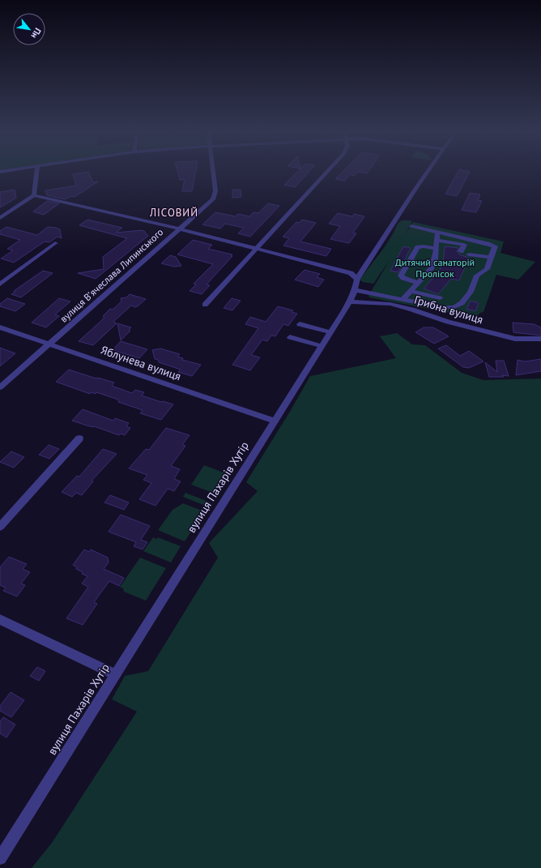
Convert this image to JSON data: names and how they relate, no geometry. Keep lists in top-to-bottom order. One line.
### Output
{"streets":{"street":["вулиця Вʼячеслава Липинського","Грибна вулиця","Яблунева вулиця","вулиця Пахарів Хутір"]},"crossings":[["вулиця Вʼячеслава Липинського","Яблунева вулиця"],["Грибна вулиця","вулиця Пахарів Хутір"],["Яблунева вулиця","вулиця Пахарів Хутір"]],"districts":["ЛІСОВИЙ"],"parks":["Дитячий санаторій Пролісок"],"north":"bottom right"}
